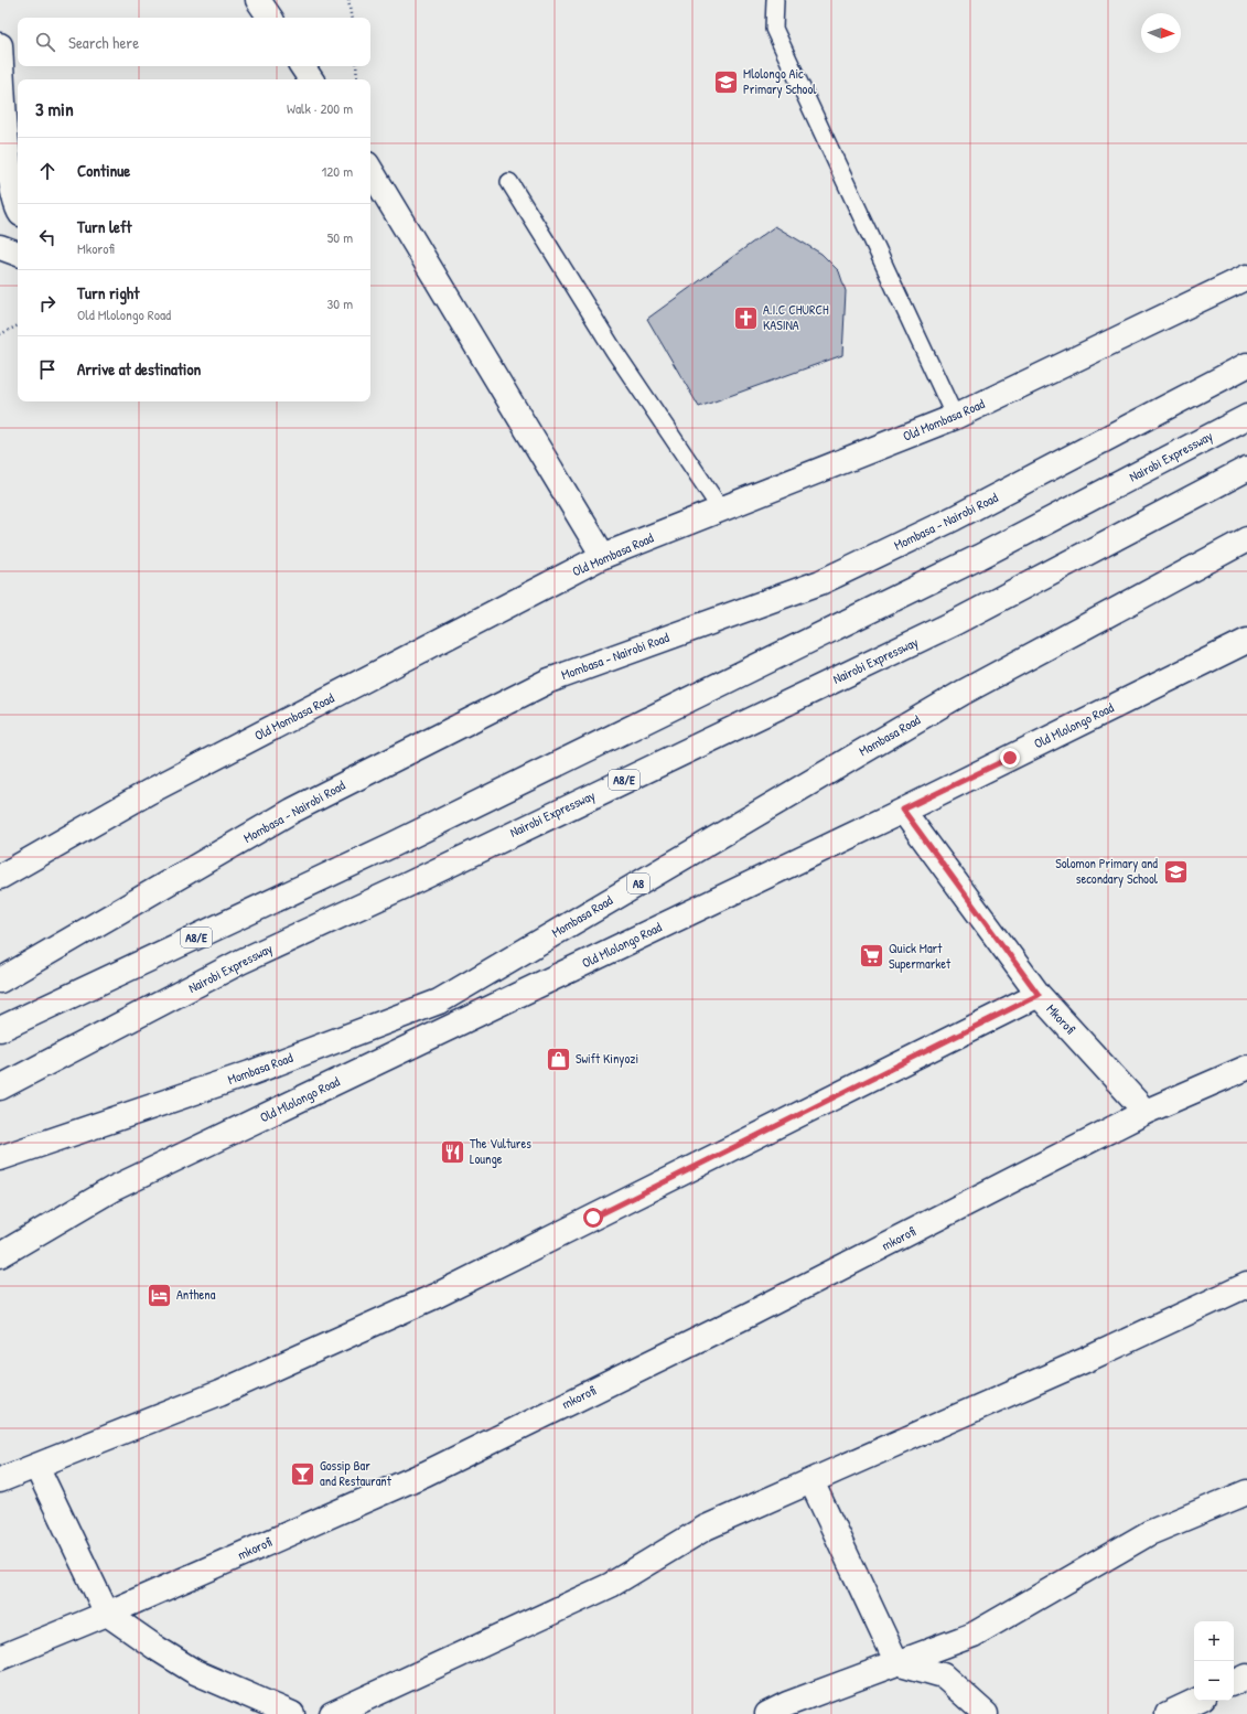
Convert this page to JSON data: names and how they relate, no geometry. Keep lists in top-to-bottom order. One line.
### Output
{"streets":{"main road":["Old Mombasa Road","Nairobi Expressway","Mombasa - Nairobi Road","Old Mlolongo Road","Mombasa Road","A8/E","A8","Mkorofi","mkorofi"]},"crossings":[["Old Mlolongo Road","Mkorofi"],["Mkorofi","mkorofi"]],"places":{"school or university":["Mlolongo Aic Primary School","Solomon Primary and secondary School"],"church":["A.I.C CHURCH KASINA"],"supermarket":["Quick Mart Supermarket"],"shop":["Swift Kinyozi"],"restaurant":["The Vultures Lounge"],"hotel":["Anthena"],"bar":["Gossip Bar and Restaurant"]},"north":"right","page":{"search":"Search here","heading":["3 min","Walk · 200 m"],"list":[["Continue","120 m"],["Turn left","Mkorofi","50 m"],["Turn right","Old Mlolongo Road","30 m"],"Arrive at destination"],"map_buttons":["+","−"]}}
